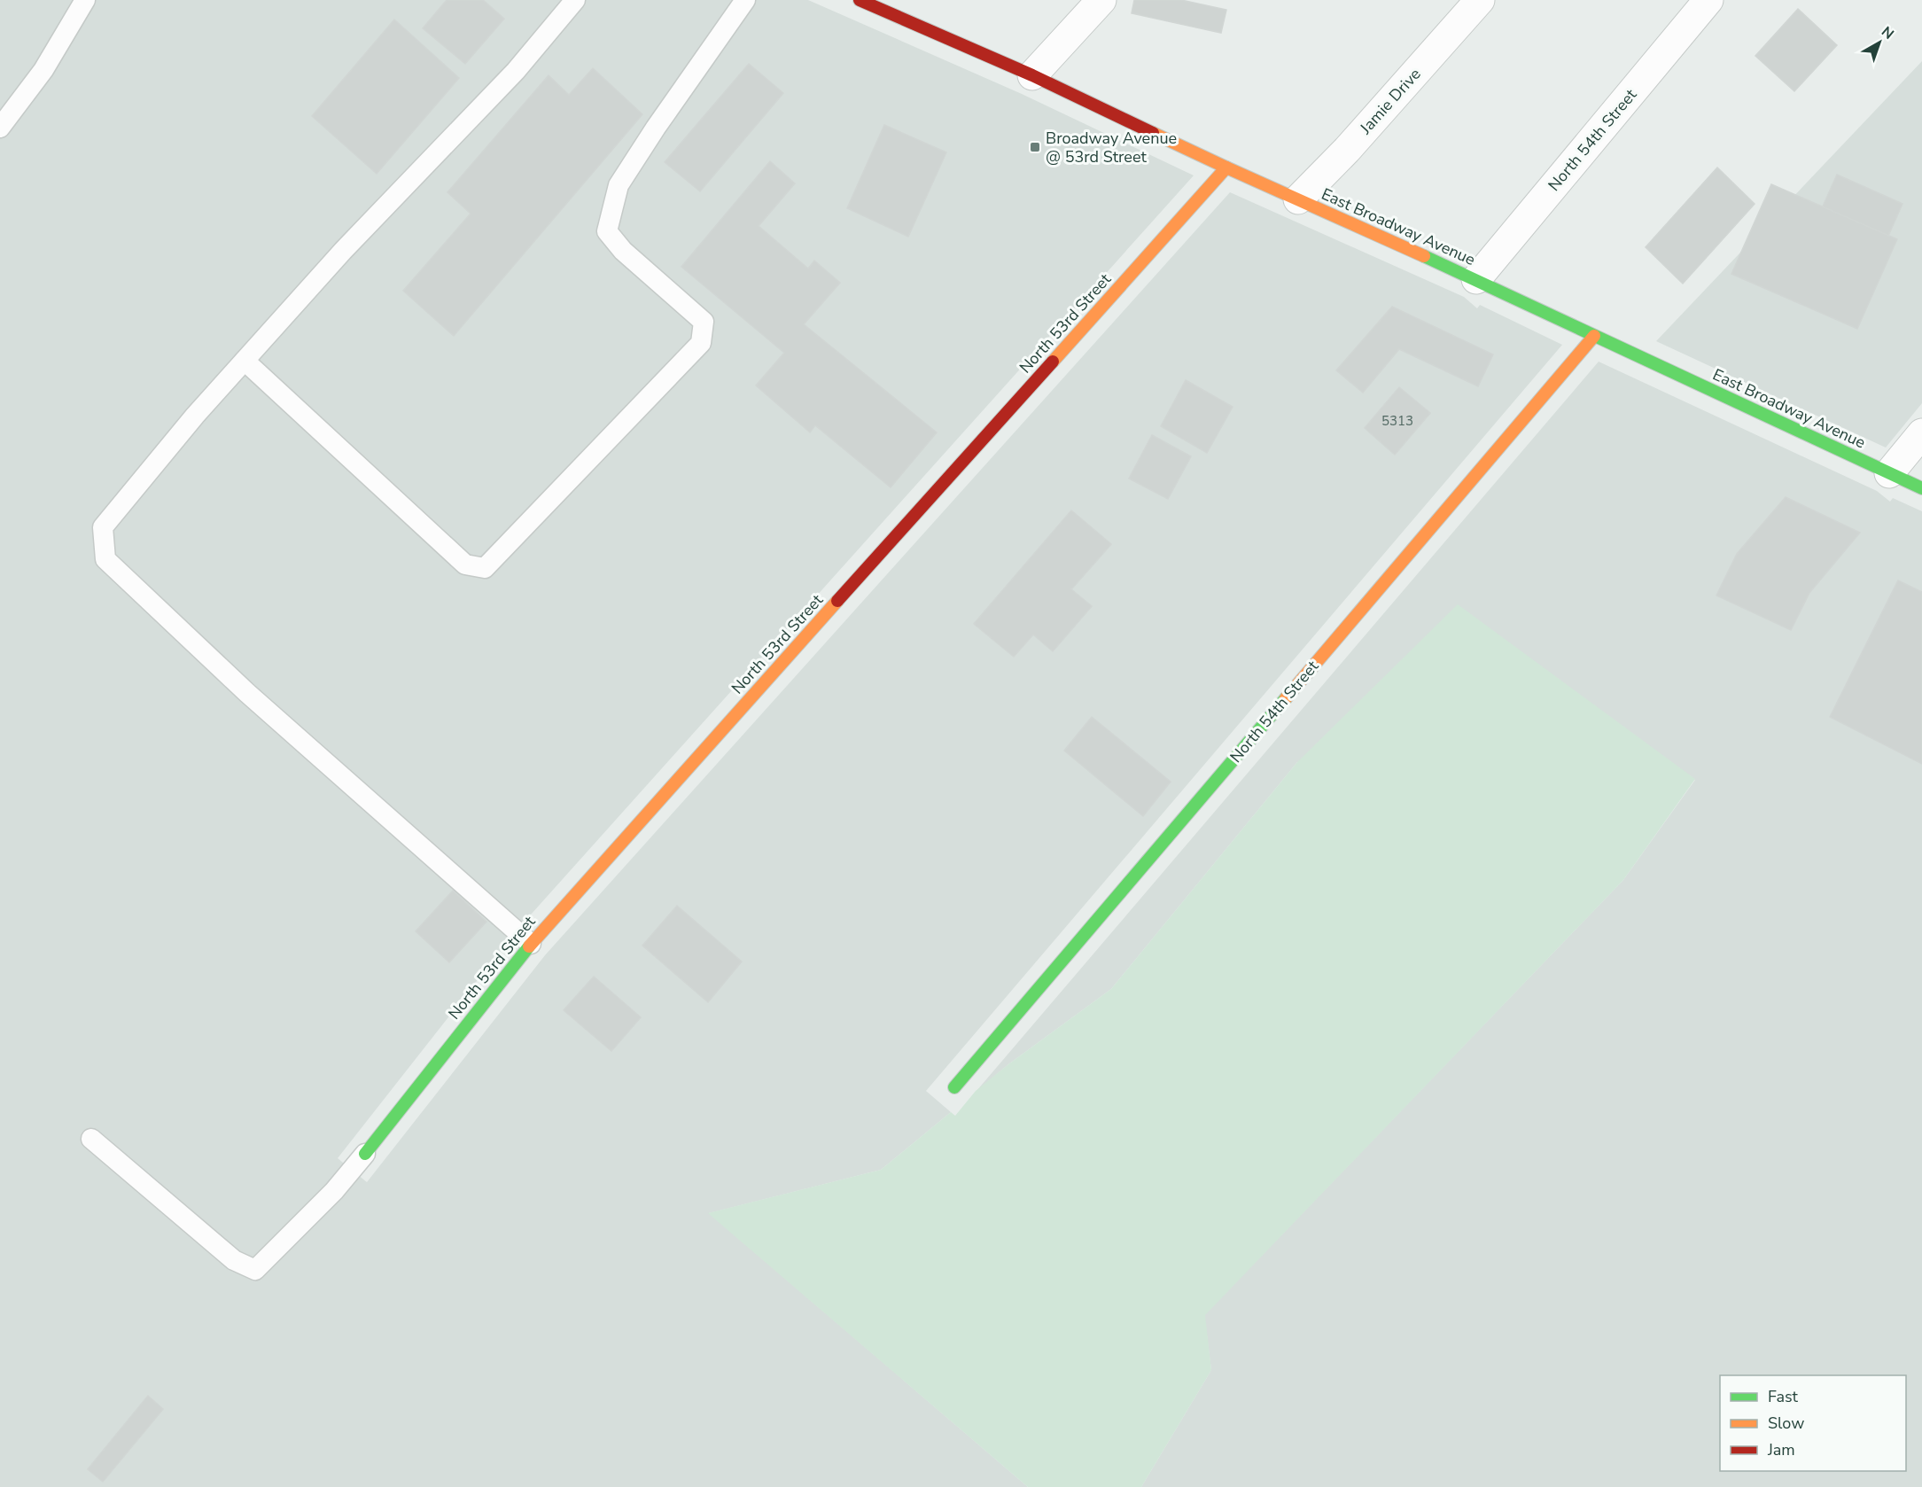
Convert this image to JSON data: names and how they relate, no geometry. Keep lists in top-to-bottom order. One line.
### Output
{"streets":{"street":["Jamie Drive","North 54th Street","East Broadway Avenue","North 53rd Street"]},"crossings":[["Jamie Drive","East Broadway Avenue"],["North 54th Street","East Broadway Avenue"],["East Broadway Avenue","North 53rd Street"]],"places":{"transit":["Broadway Avenue @ 53rd Street"]},"house_numbers":["5313"],"legend":["Fast","Slow","Jam"],"north":"top right"}
